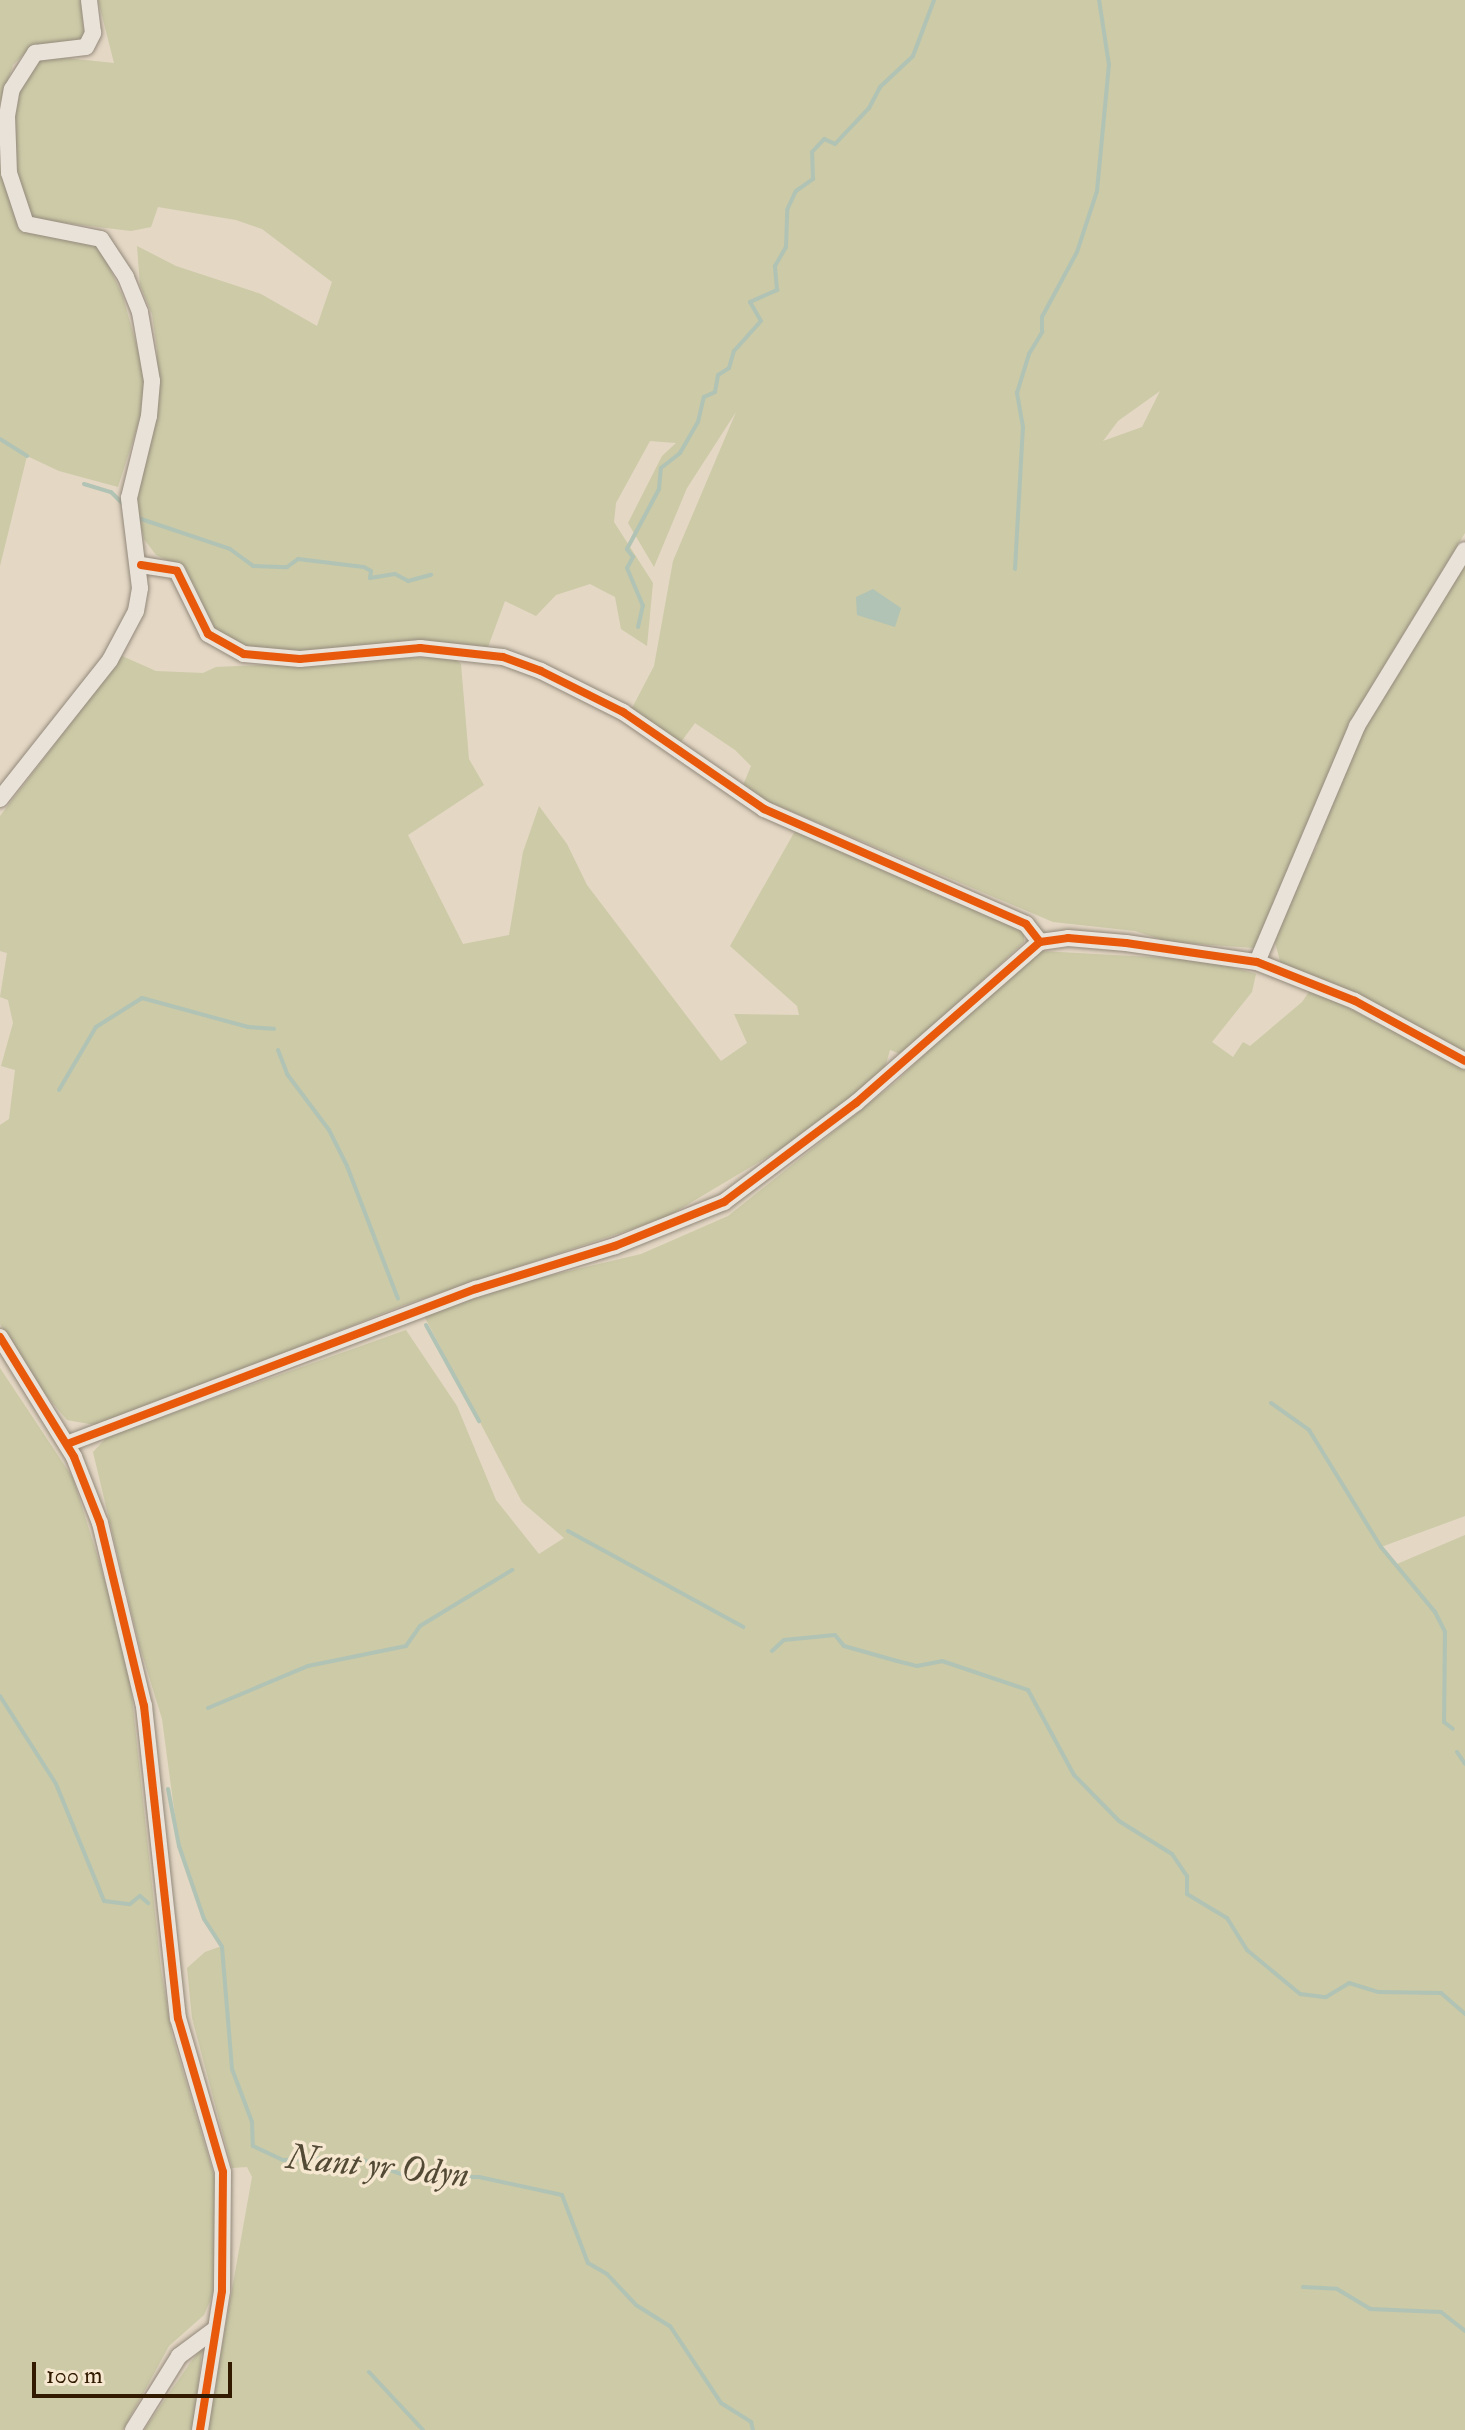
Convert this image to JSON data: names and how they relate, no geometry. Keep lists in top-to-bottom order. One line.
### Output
{"water":["Nant yr Odyn"],"scale_bar":"100 m"}
